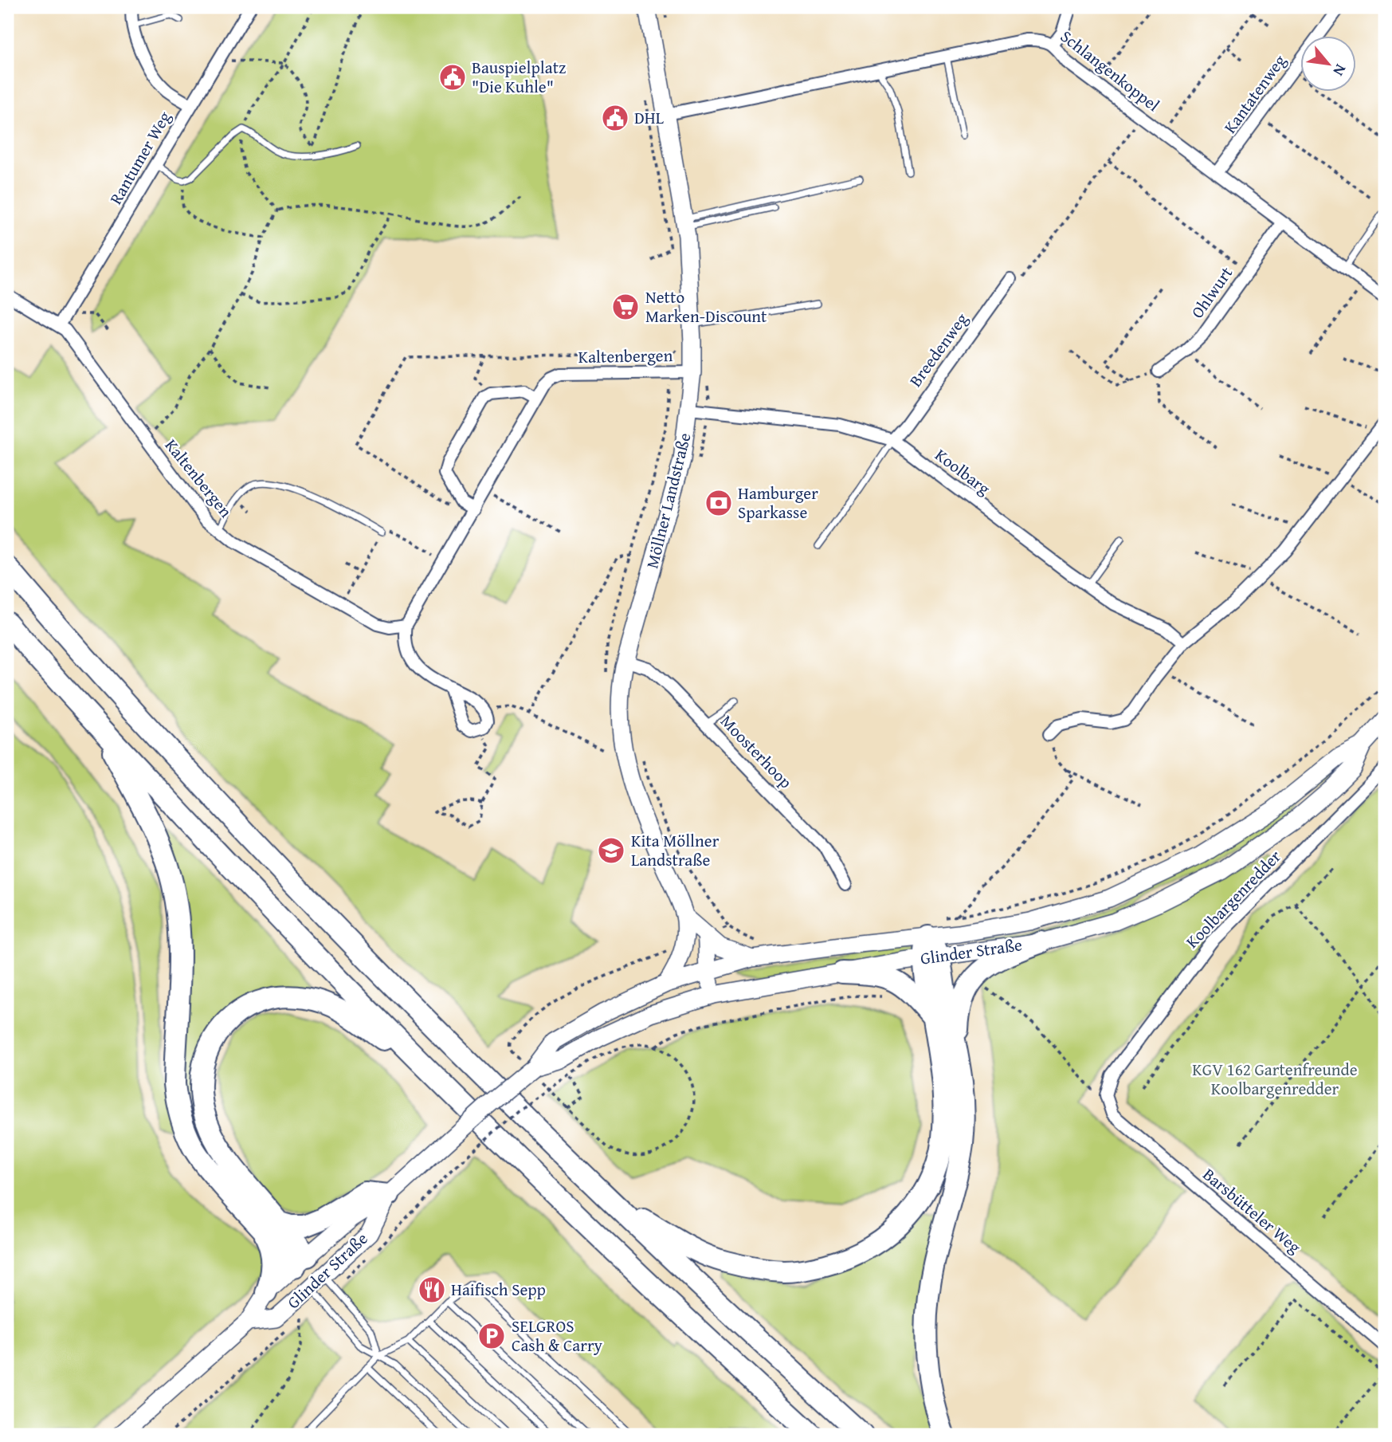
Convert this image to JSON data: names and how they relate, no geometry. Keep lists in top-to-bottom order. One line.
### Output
{"streets":{"main road":["Möllner Landstraße","Glinder Straße"],"street":["Schlangenkoppel","Kantatenweg","Rantumer Weg","Ohlwurt","Breedenweg","Kaltenbergen","Koolbarg","Moosterhoop","Koolbargenredder","Barsbütteler Weg"]},"crossings":[["Schlangenkoppel","Kantatenweg"],["Schlangenkoppel","Ohlwurt"],["Schlangenkoppel","Möllner Landstraße"],["Rantumer Weg","Kaltenbergen"],["Breedenweg","Koolbarg"],["Kaltenbergen","Möllner Landstraße"],["Koolbarg","Möllner Landstraße"],["Möllner Landstraße","Moosterhoop"],["Möllner Landstraße","Glinder Straße"],["Koolbargenredder","Barsbütteler Weg"]],"parks":["KGV 162 Gartenfreunde Koolbargenredder"],"places":{"public building":["Bauspielplatz \"Die Kuhle\"","DHL"],"supermarket":["Netto Marken-Discount"],"bank":["Hamburger Sparkasse"],"school or university":["Kita Möllner Landstraße"],"restaurant":["Haifisch Sepp"],"parking":["SELGROS Cash & Carry"]},"north":"bottom right"}
